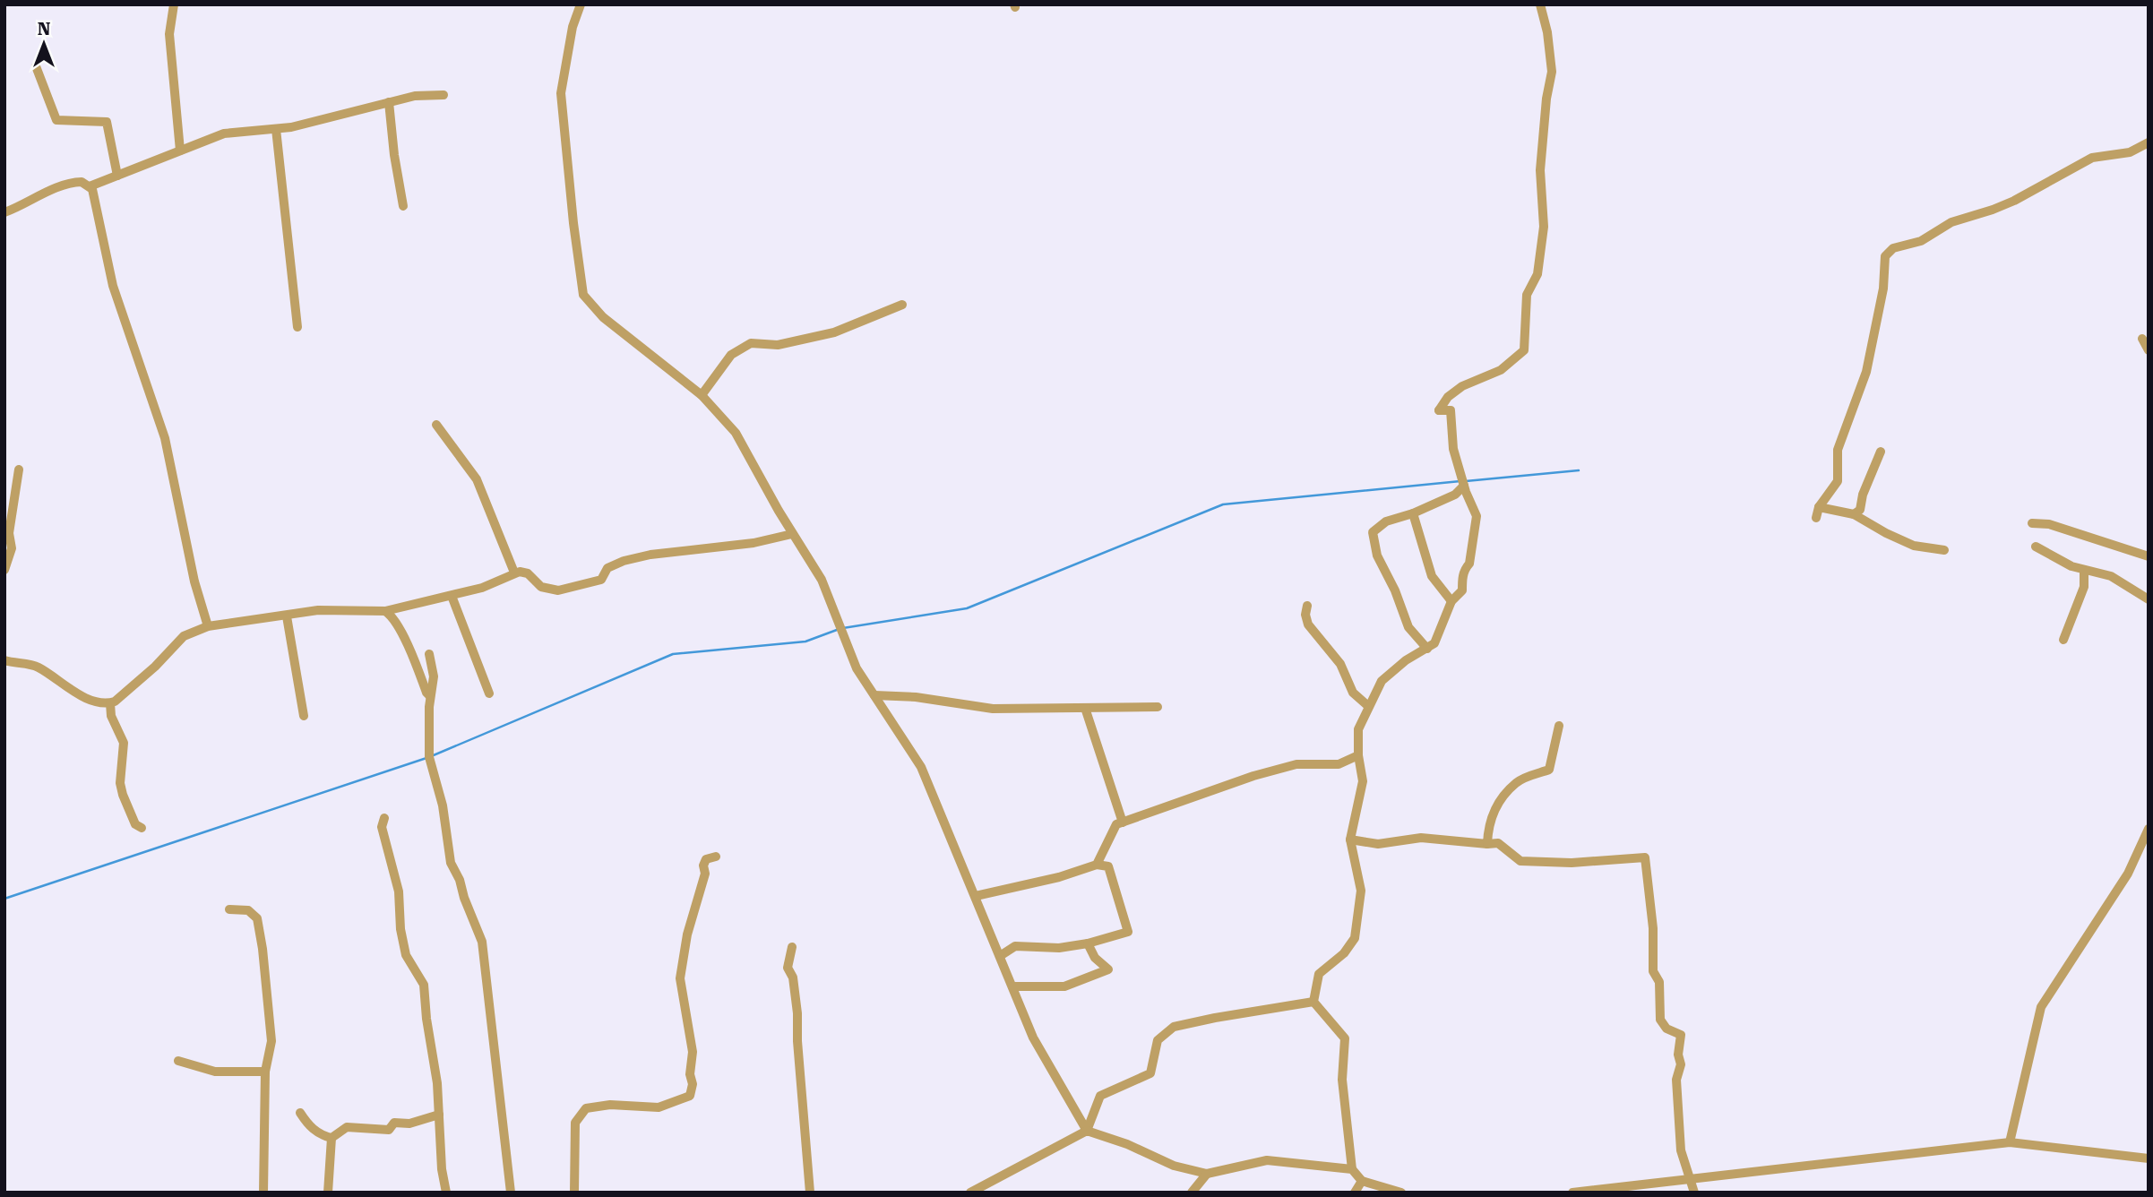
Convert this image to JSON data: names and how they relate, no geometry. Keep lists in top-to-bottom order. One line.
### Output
{"north":"top"}
